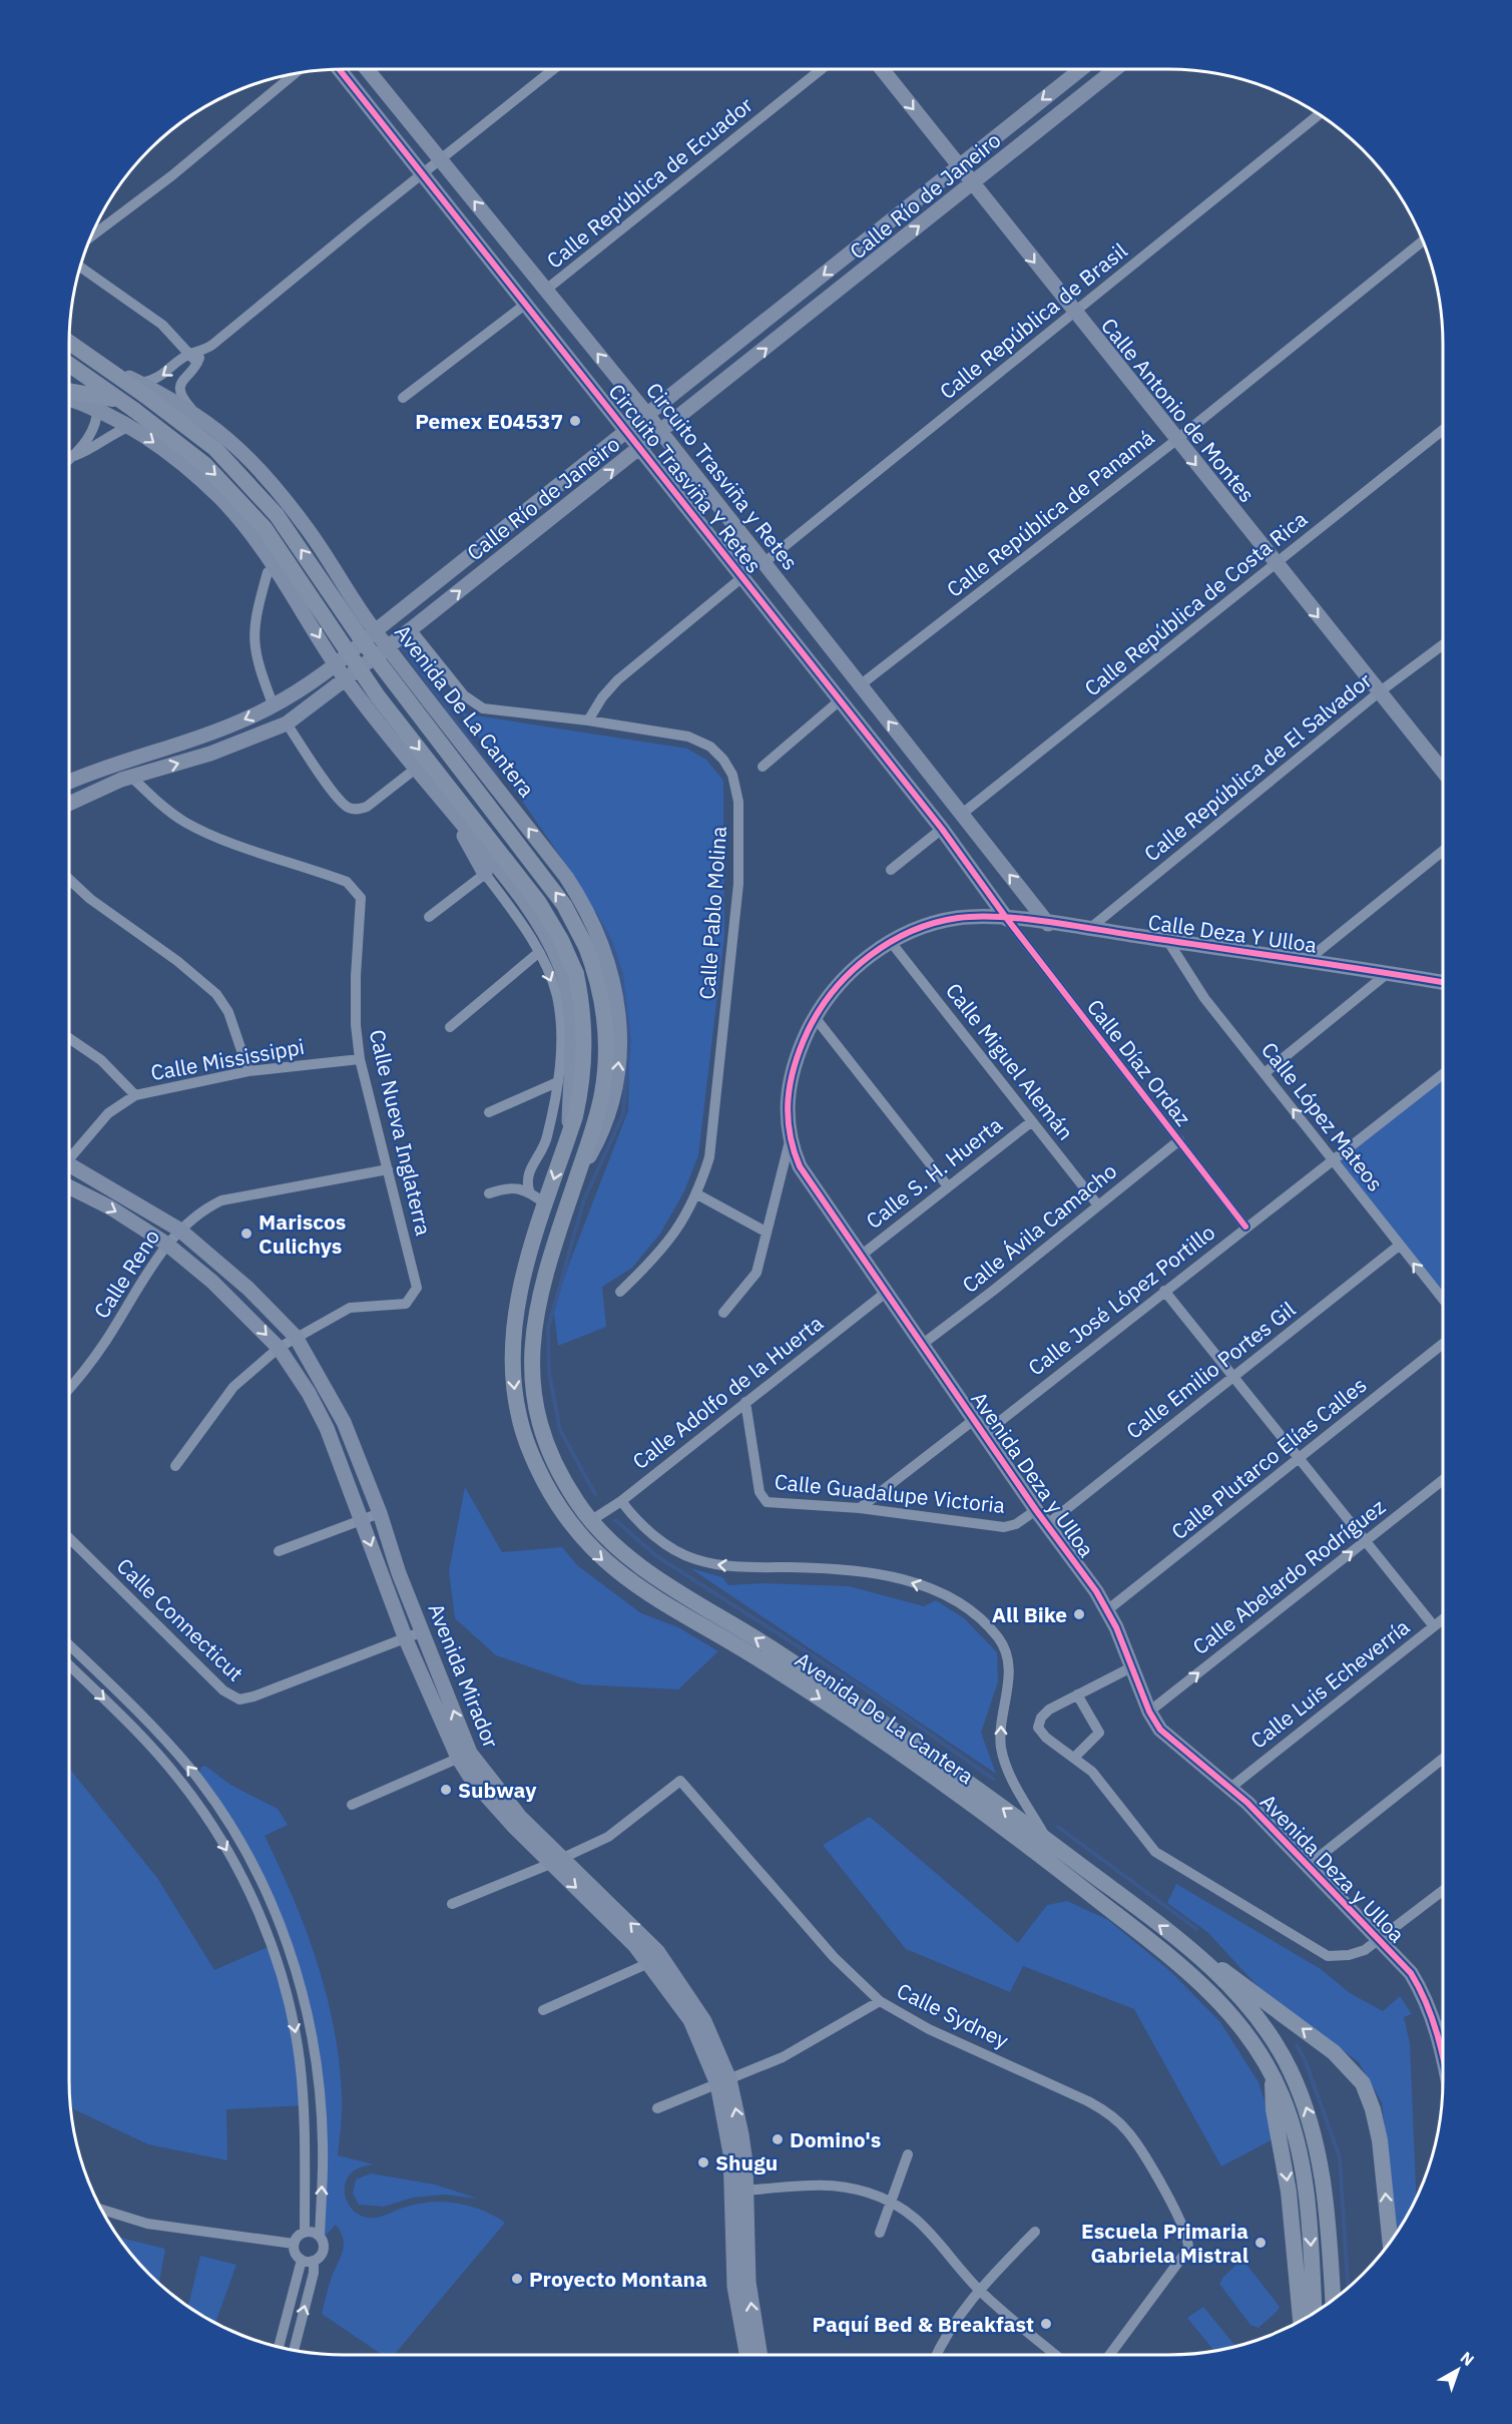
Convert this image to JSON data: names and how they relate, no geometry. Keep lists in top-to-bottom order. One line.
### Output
{"streets":{"main road":["Avenida De La Cantera"],"street":["Calle República de Ecuador","Calle Río de Janeiro","Calle República de Brasil","Calle Antonio de Montes","Circuito Trasviña y Retes","Circuito Trasviña Y Retes","Calle República de Panamá","Calle República de Costa Rica","Calle República de El Salvador","Calle Pablo Molina","Calle Deza Y Ulloa","Calle Mississippi","Calle Miguel Alemán","Calle Díaz Ordaz","Calle López Mateos","Calle Nueva Inglaterra","Calle S. H. Huerta","Calle Ávila Camacho","Calle Reno","Calle José López Portillo","Calle Emilio Portes Gil","Calle Adolfo de la Huerta","Calle Plutarco Elías Calles","Avenida Deza y Ulloa","Calle Guadalupe Victoria","Calle Abelardo Rodríguez","Calle Connecticut","Avenida Mirador","Calle Luis Echeverría","Calle Sydney"]},"crossings":[["Calle República de Ecuador","Circuito Trasviña y Retes"],["Calle Río de Janeiro","Calle Antonio de Montes"],["Calle Río de Janeiro","Circuito Trasviña y Retes"],["Calle Río de Janeiro","Circuito Trasviña Y Retes"],["Calle Río de Janeiro","Avenida De La Cantera"],["Calle Río de Janeiro","Calle Pablo Molina"],["Calle Río de Janeiro","Calle Nueva Inglaterra"],["Calle República de Brasil","Calle Antonio de Montes"],["Calle República de Brasil","Circuito Trasviña y Retes"],["Calle Antonio de Montes","Calle República de Panamá"],["Calle Antonio de Montes","Calle República de Costa Rica"],["Calle Antonio de Montes","Calle República de El Salvador"],["Circuito Trasviña y Retes","Calle República de Panamá"],["Circuito Trasviña y Retes","Calle República de Costa Rica"],["Circuito Trasviña y Retes","Calle Deza Y Ulloa"],["Circuito Trasviña Y Retes","Calle Deza Y Ulloa"],["Circuito Trasviña Y Retes","Calle Díaz Ordaz"],["Circuito Trasviña Y Retes","Avenida Deza y Ulloa"],["Avenida De La Cantera","Calle Adolfo de la Huerta"],["Calle República de El Salvador","Calle Deza Y Ulloa"],["Calle Deza Y Ulloa","Calle Díaz Ordaz"],["Calle Deza Y Ulloa","Calle López Mateos"],["Calle Deza Y Ulloa","Avenida Deza y Ulloa"],["Calle Mississippi","Calle Nueva Inglaterra"],["Calle Miguel Alemán","Calle S. H. Huerta"],["Calle Miguel Alemán","Calle Ávila Camacho"],["Calle Miguel Alemán","Avenida Deza y Ulloa"],["Calle Díaz Ordaz","Calle Ávila Camacho"],["Calle Díaz Ordaz","Calle José López Portillo"],["Calle Díaz Ordaz","Avenida Deza y Ulloa"],["Calle López Mateos","Calle José López Portillo"],["Calle López Mateos","Calle Emilio Portes Gil"],["Calle Nueva Inglaterra","Calle Reno"],["Calle Nueva Inglaterra","Avenida Mirador"],["Calle S. H. Huerta","Avenida Deza y Ulloa"],["Calle Ávila Camacho","Avenida Deza y Ulloa"],["Calle Reno","Avenida Mirador"],["Calle José López Portillo","Avenida Deza y Ulloa"],["Calle Emilio Portes Gil","Avenida Deza y Ulloa"],["Calle Adolfo de la Huerta","Avenida Deza y Ulloa"],["Calle Adolfo de la Huerta","Calle Guadalupe Victoria"],["Calle Plutarco Elías Calles","Avenida Deza y Ulloa"],["Avenida Deza y Ulloa","Calle Guadalupe Victoria"],["Avenida Deza y Ulloa","Calle Abelardo Rodríguez"],["Avenida Deza y Ulloa","Calle Luis Echeverría"],["Calle Connecticut","Avenida Mirador"],["Avenida Mirador","Calle Sydney"]],"one_way":["Calle Antonio de Montes","Circuito Trasviña y Retes","Calle López Mateos","Calle Abelardo Rodríguez"],"places":["Pemex E04537","Mariscos Culichys","All Bike","Subway","Domino's","Shugu","Escuela Primaria Gabriela Mistral","Proyecto Montana","Paquí Bed & Breakfast"],"north":"top right"}
